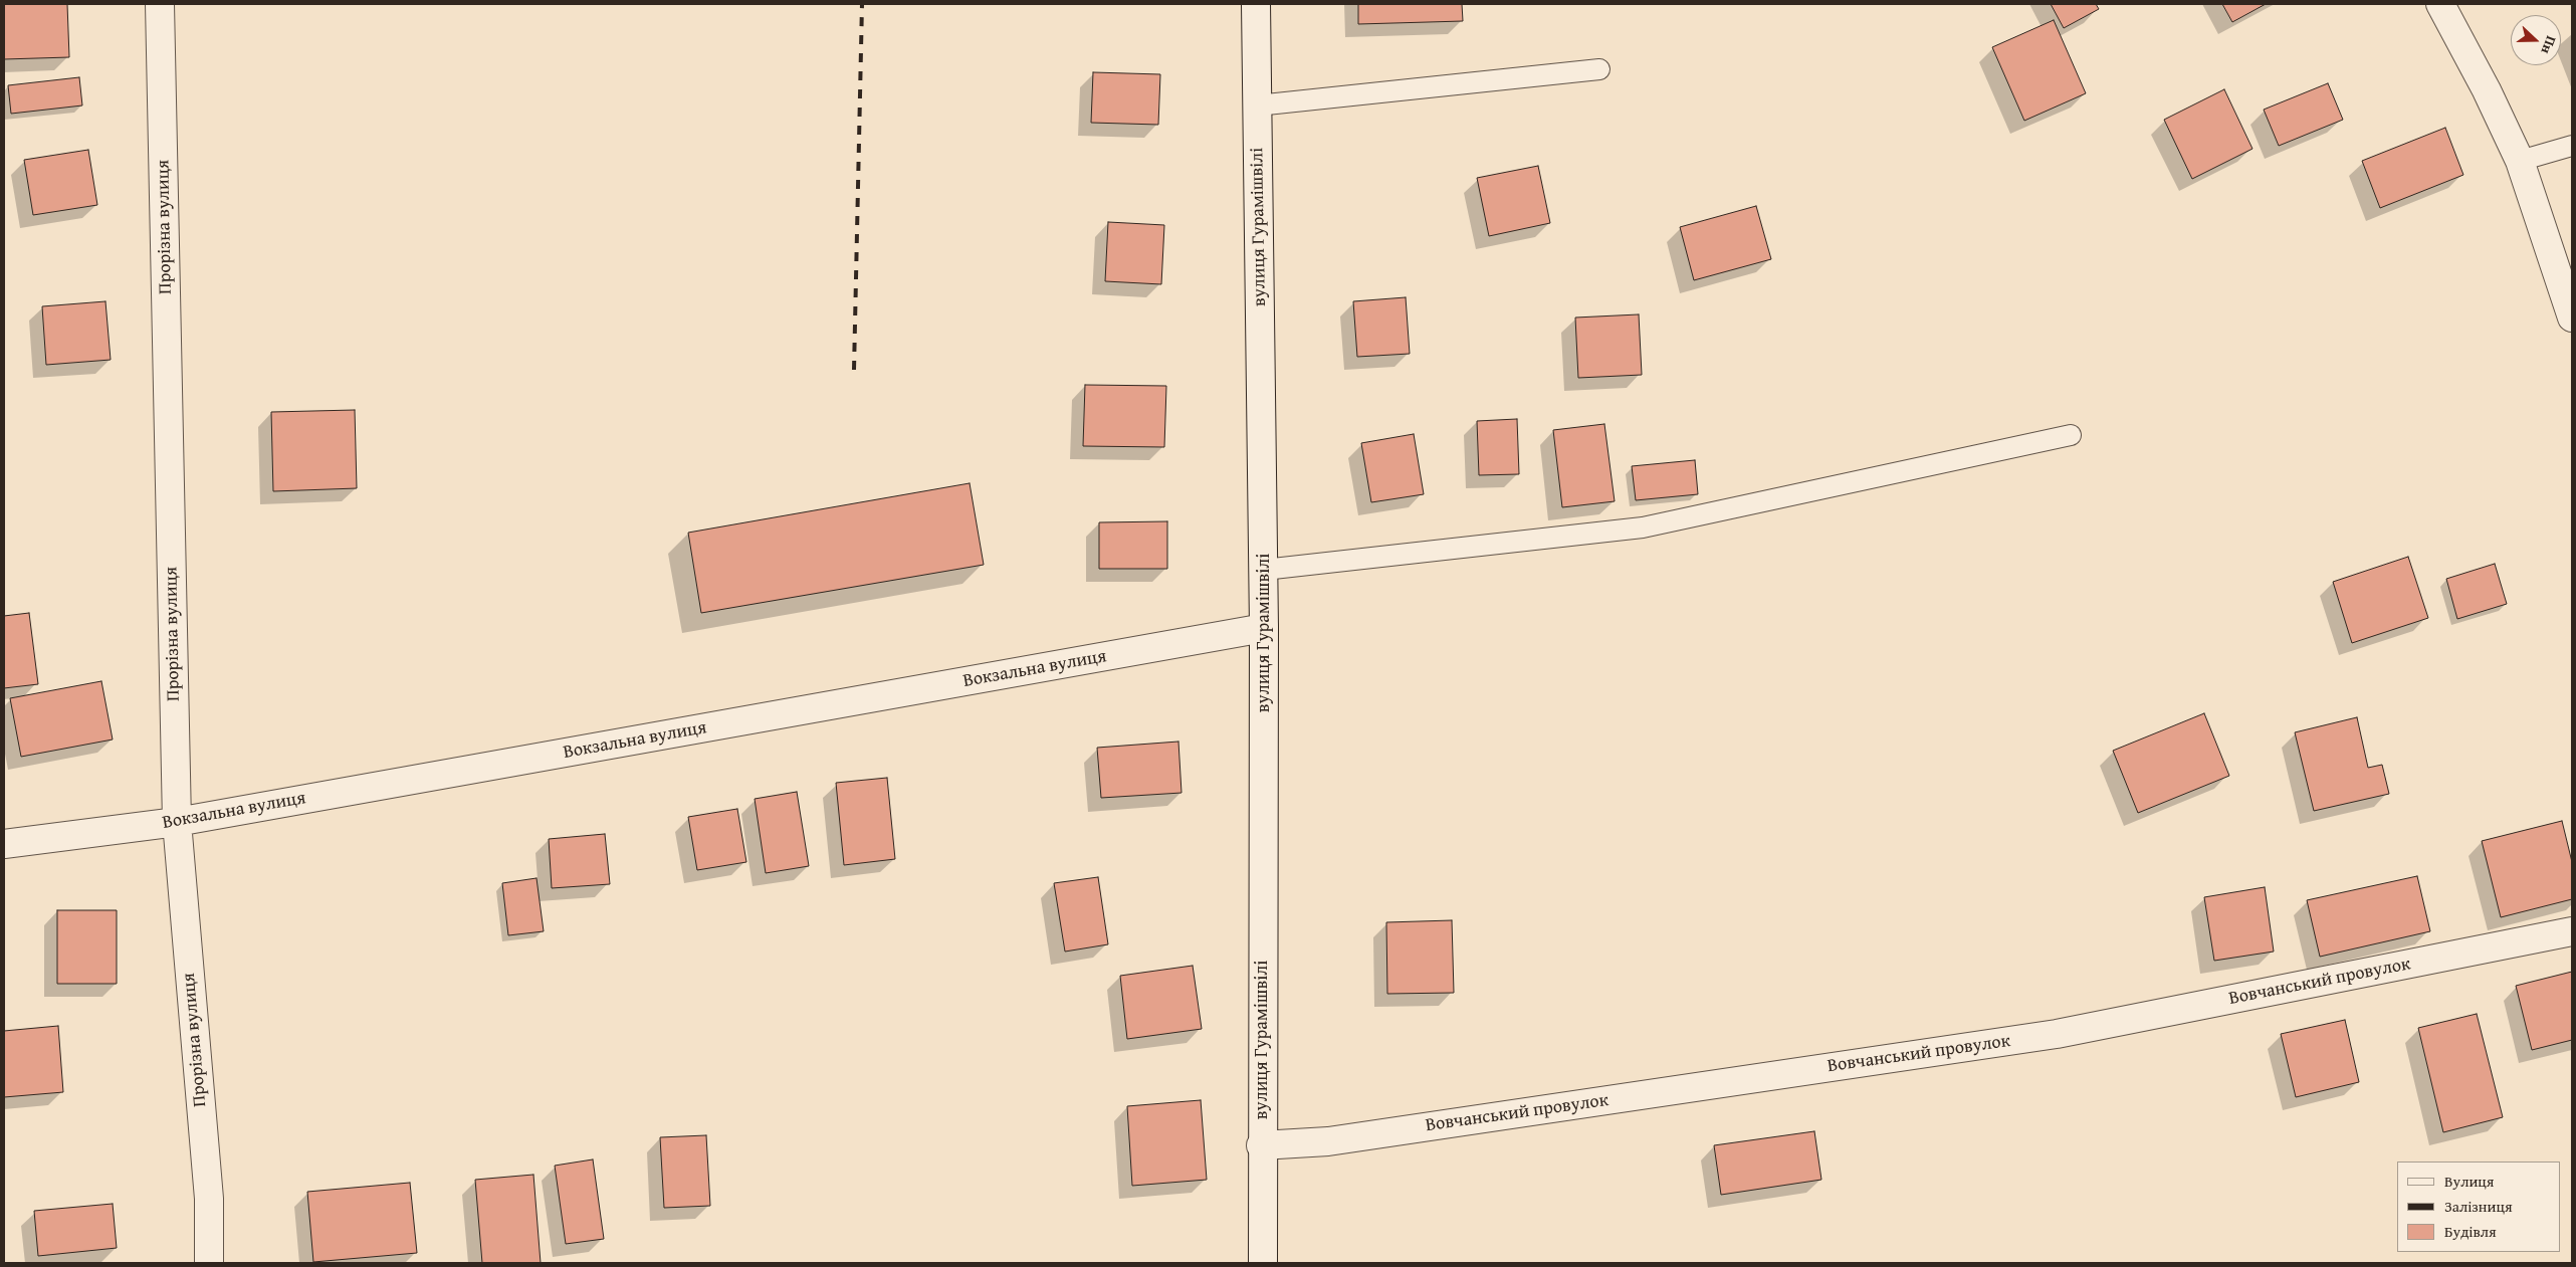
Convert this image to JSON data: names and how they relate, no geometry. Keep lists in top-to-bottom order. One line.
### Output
{"streets":{"street":["Прорізна вулиця","вулиця Гурамішвілі","Вокзальна вулиця","Вовчанський провулок"]},"crossings":[["Прорізна вулиця","Вокзальна вулиця"],["вулиця Гурамішвілі","Вокзальна вулиця"],["вулиця Гурамішвілі","Вовчанський провулок"]],"legend":["Вулиця","Залізниця","Будівля"],"north":"right"}
